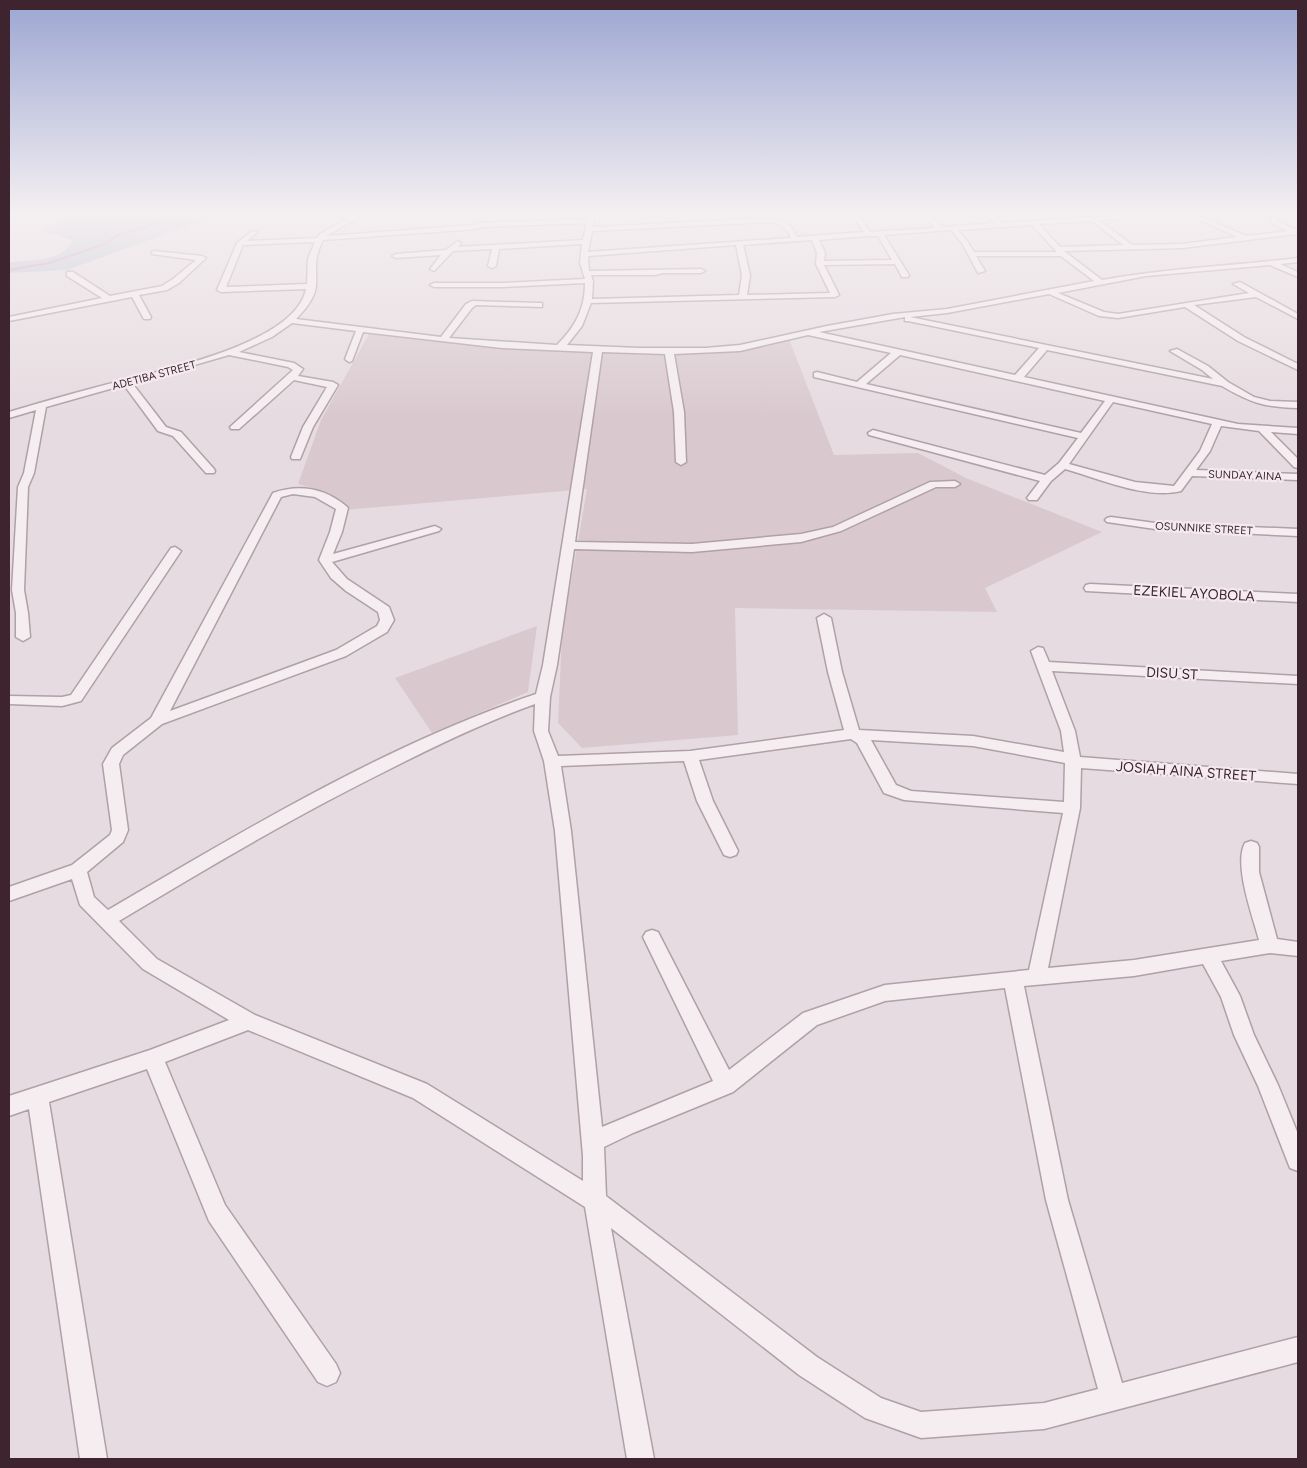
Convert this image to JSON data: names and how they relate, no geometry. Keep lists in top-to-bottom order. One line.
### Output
{"streets":{"street":["ADETIBA STREET","SUNDAY AINA","OSUNNIKE STREET","EZEKIEL AYOBOLA","DISU ST","JOSIAH AINA STREET"]},"crossings":[["DISU ST","JOSIAH AINA STREET"]]}
